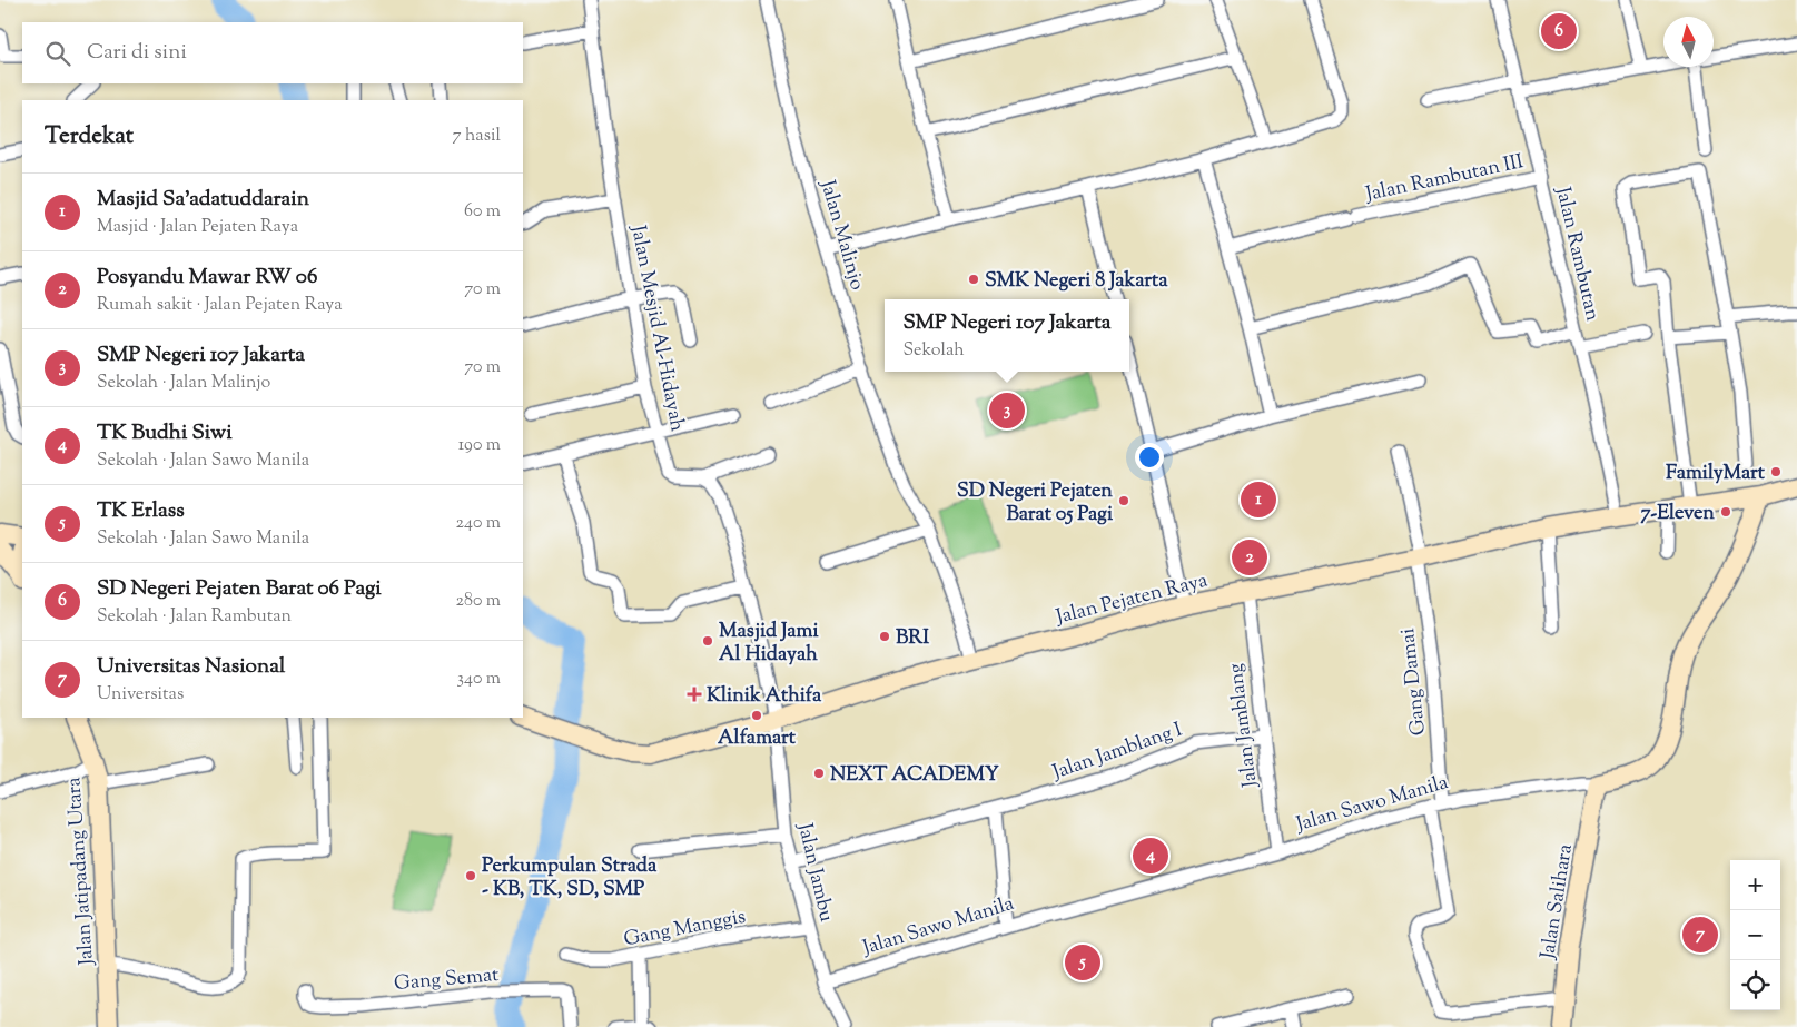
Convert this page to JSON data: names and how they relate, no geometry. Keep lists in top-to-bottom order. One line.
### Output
{"streets":{"street":["Jalan Rambutan III","Jalan Malinjo","Jalan Rambutan","Jalan Mesjid Al-Hidayah","Jalan Pejaten Raya","Gang Damai","Jalan Jamblang","Jalan Jamblang I","Jalan Sawo Manila","Jalan Jatipadang Utara","Jalan Jambu","Jalan Salihara","Gang Manggis","Gang Semat"]},"crossings":[["Jalan Rambutan III","Jalan Rambutan"],["Jalan Malinjo","Jalan Pejaten Raya"],["Jalan Rambutan","Jalan Pejaten Raya"],["Jalan Pejaten Raya","Gang Damai"],["Jalan Pejaten Raya","Jalan Jamblang"],["Jalan Pejaten Raya","Jalan Sawo Manila"],["Jalan Pejaten Raya","Jalan Jambu"],["Gang Damai","Jalan Sawo Manila"],["Gang Damai","Jalan Salihara"],["Jalan Jamblang","Jalan Jamblang I"],["Jalan Jamblang","Jalan Sawo Manila"],["Jalan Jamblang I","Jalan Jambu"],["Jalan Sawo Manila","Jalan Jambu"],["Jalan Sawo Manila","Jalan Salihara"],["Jalan Jambu","Gang Manggis"]],"places":{"other":["SMK Negeri 8 Jakarta","FamilyMart","SD Negeri Pejaten Barat 05 Pagi","7-Eleven","BRI","Masjid Jami Al Hidayah","Alfamart","NEXT ACADEMY","Perkumpulan Strada - KB, TK, SD, SMP"],"health":["Klinik Athifa"]},"north":"top","page":{"pins":["6","3","1","2","4","7","5"],"search":"Cari di sini","heading":["Terdekat","7 hasil"],"list":[{"mark":"1","name":"Masjid Sa'adatuddarain","note":"Masjid · Jalan Pejaten Raya","value":"60 m"},{"mark":"2","name":"Posyandu Mawar RW 06","note":"Rumah sakit · Jalan Pejaten Raya","value":"70 m"},{"mark":"3","name":"SMP Negeri 107 Jakarta","note":"Sekolah · Jalan Malinjo","value":"70 m"},{"mark":"4","name":"TK Budhi Siwi","note":"Sekolah · Jalan Sawo Manila","value":"190 m"},{"mark":"5","name":"TK Erlass","note":"Sekolah · Jalan Sawo Manila","value":"240 m"},{"mark":"6","name":"SD Negeri Pejaten Barat 06 Pagi","note":"Sekolah · Jalan Rambutan","value":"280 m"},{"mark":"7","name":"Universitas Nasional","note":"Universitas","value":"340 m"}],"popup":["SMP Negeri 107 Jakarta","Sekolah"],"map_buttons":["+","−"]}}
